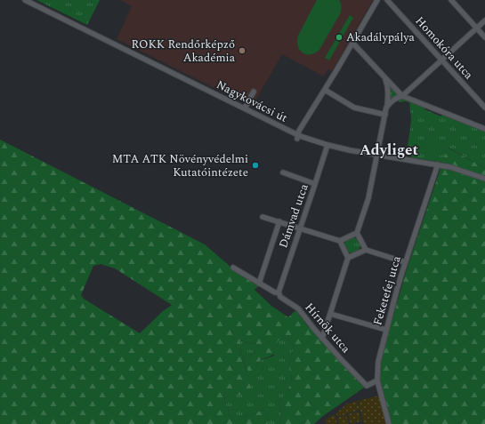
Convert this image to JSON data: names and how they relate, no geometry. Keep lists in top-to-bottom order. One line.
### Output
{"streets":{"street":["Homokóra utca","Nagykovácsi út","Dámvad utca","Feketefej utca","Hírnök utca"]},"crossings":[["Nagykovácsi út","Dámvad utca"],["Nagykovácsi út","Feketefej utca"],["Dámvad utca","Hírnök utca"],["Feketefej utca","Hírnök utca"]],"districts":["Adyliget"],"places":["Akadálypálya","ROKK Rendőrképző Akadémia","MTA ATK Növényvédelmi Kutatóintézete"]}
